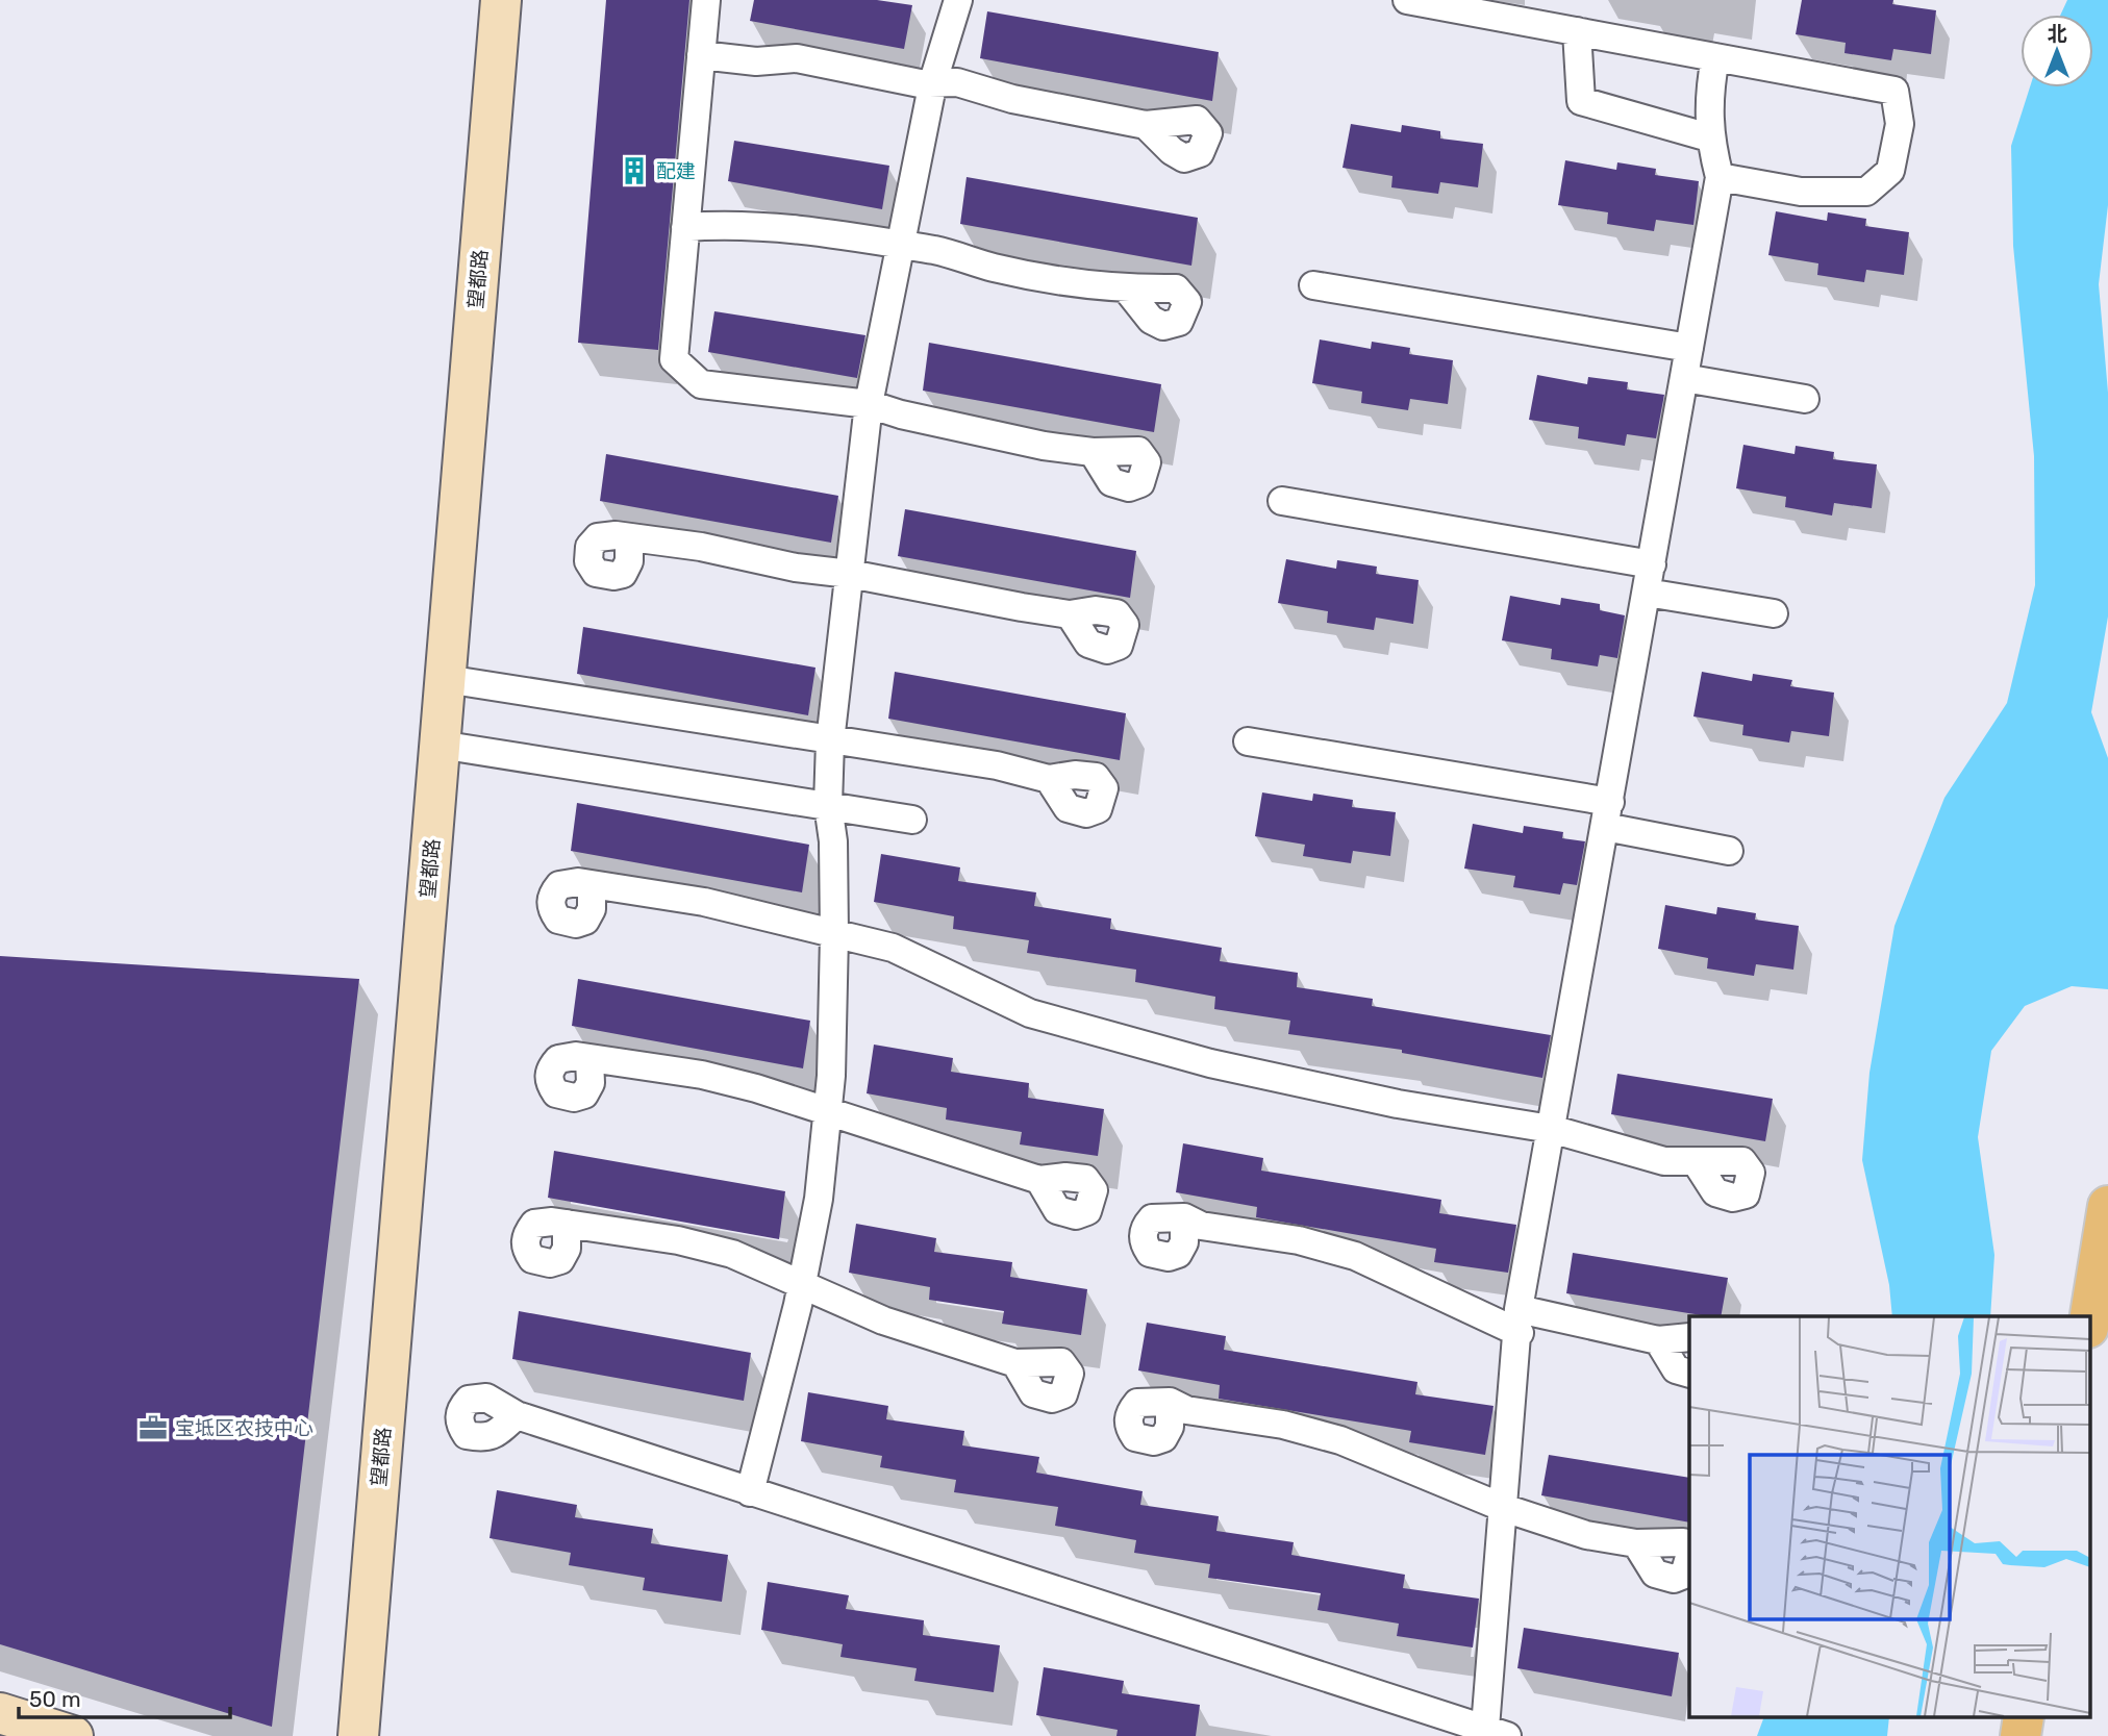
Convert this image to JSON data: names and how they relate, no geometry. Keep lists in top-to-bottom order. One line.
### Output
{"streets":{"street":["望都路"]},"places":{"building":["配建"],"office":["宝坻区农技中心"]},"scale_bar":"50 m","north":"top"}
